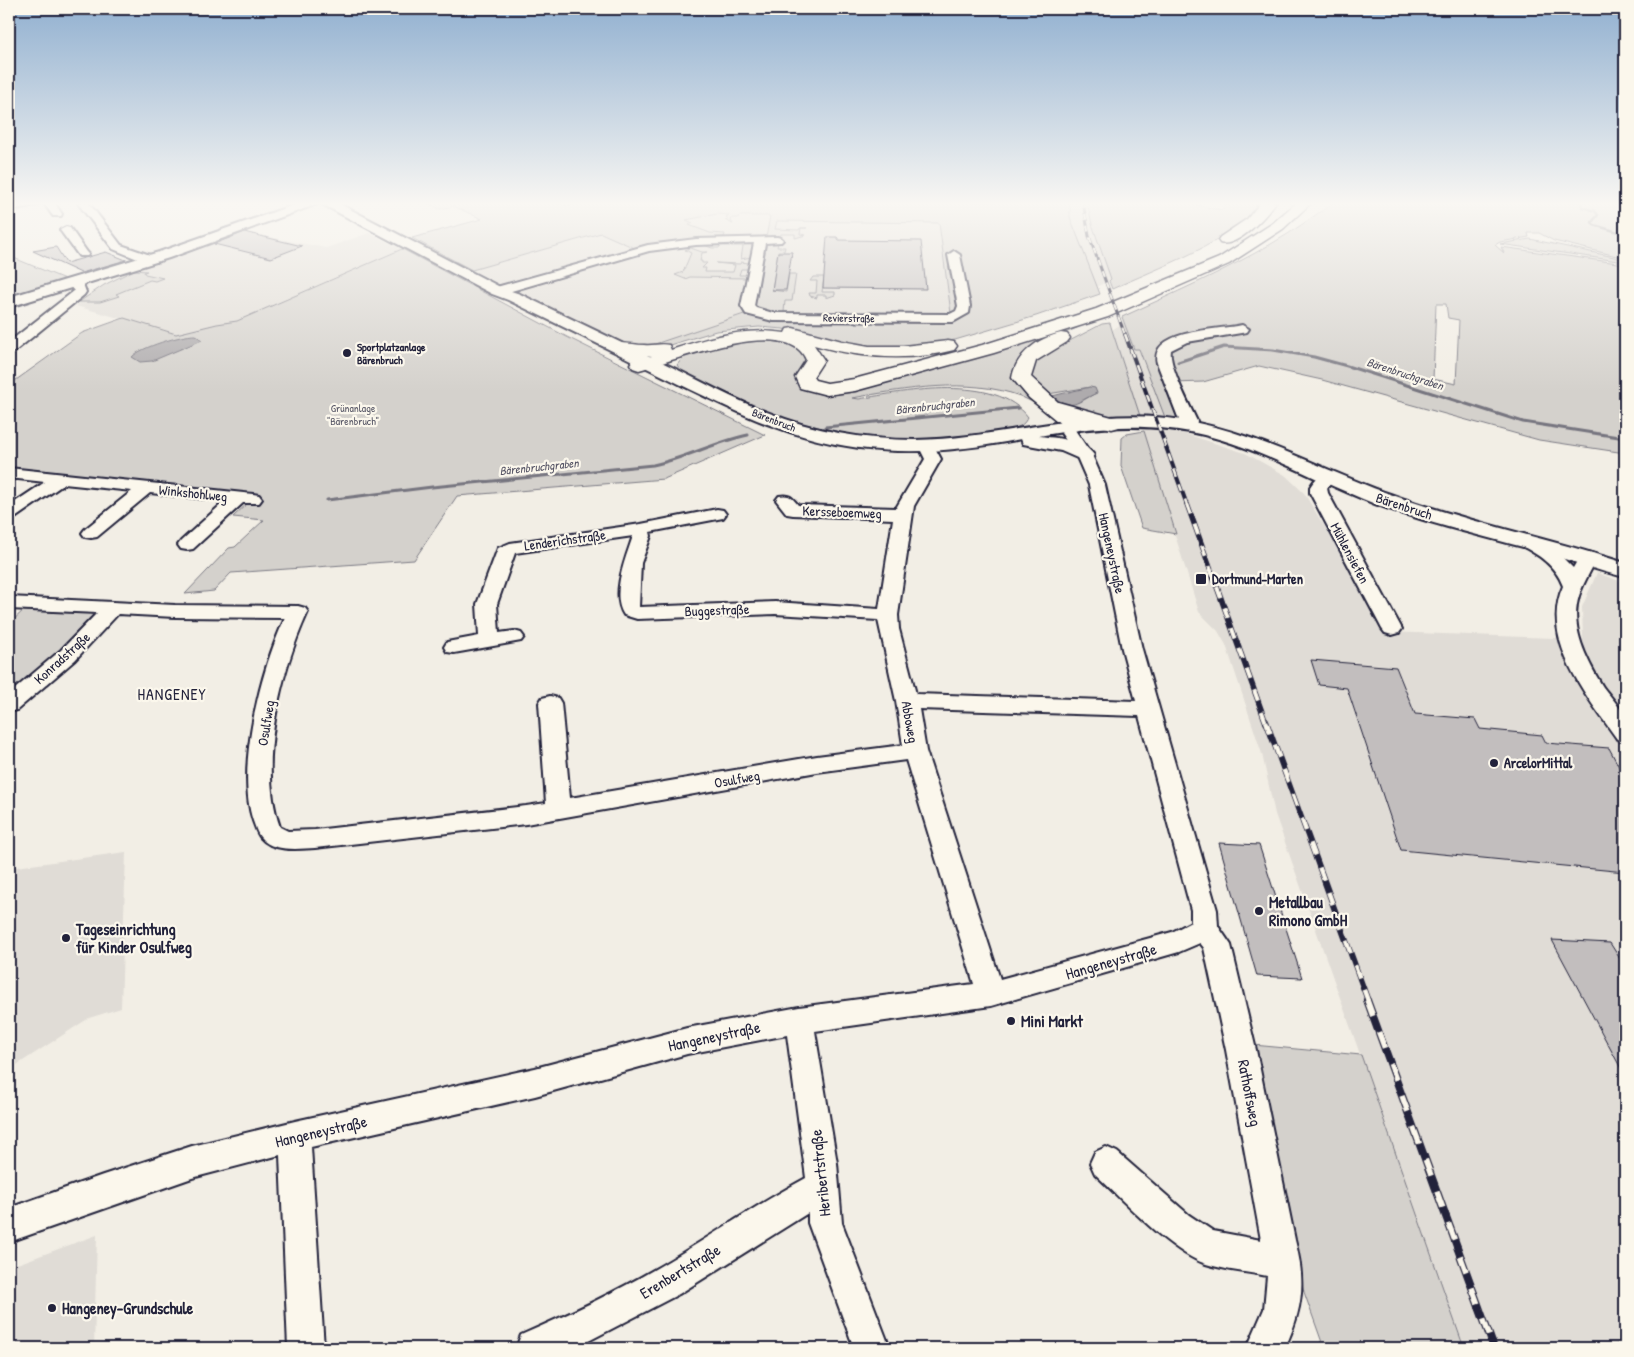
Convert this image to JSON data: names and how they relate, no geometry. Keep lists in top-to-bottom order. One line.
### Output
{"streets":{"main road":["Bärenbruch"],"street":["Revierstraße","Winkshohlweg","Kersseboemweg","Lenderichstraße","Hangeneystraße","Mühlensiefen","Buggestraße","Konradstraße","Abboweg","Osulfweg","Rathoffsweg","Heribertstraße","Erenbertstraße"]},"crossings":[["Bärenbruch","Hangeneystraße"],["Bärenbruch","Mühlensiefen"],["Bärenbruch","Abboweg"],["Kersseboemweg","Abboweg"],["Lenderichstraße","Buggestraße"],["Hangeneystraße","Abboweg"],["Hangeneystraße","Rathoffsweg"],["Hangeneystraße","Heribertstraße"],["Buggestraße","Abboweg"],["Konradstraße","Osulfweg"],["Abboweg","Osulfweg"],["Heribertstraße","Erenbertstraße"]],"districts":["HANGENEY"],"water":["Bärenbruchgraben"],"parks":["Grünanlage \"Bärenbruch\""],"places":{"other":["Sportplatzanlage Bärenbruch","ArcelorMittal","Metallbau Rimono GmbH","Tageseinrichtung für Kinder Osulfweg","Mini Markt","Hangeney-Grundschule"],"transit":["Dortmund-Marten"]}}
